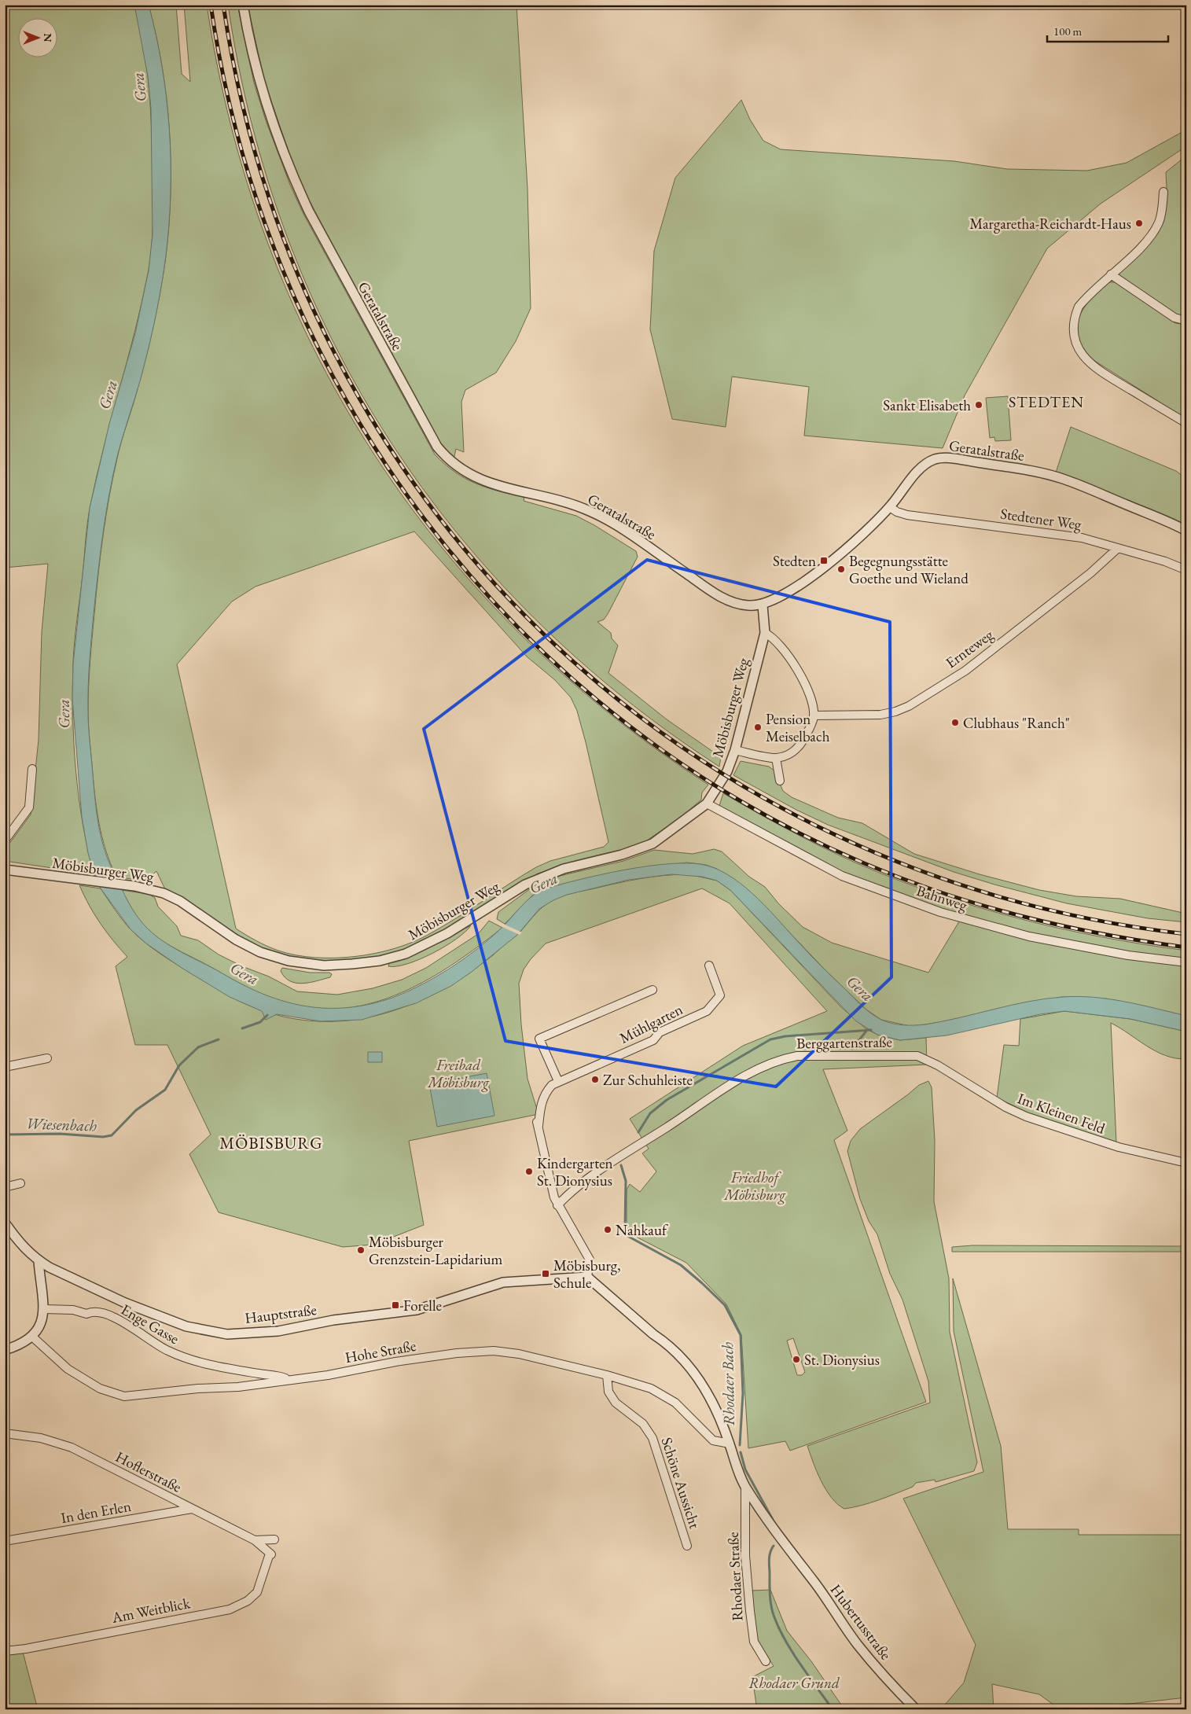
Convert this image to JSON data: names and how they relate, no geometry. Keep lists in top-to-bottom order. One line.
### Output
{"streets":{"street":["Geratalstraße","Stedtener Weg","Ernteweg","Möbisburger Weg","Bahnweg","Mühlgarten","Berggartenstraße","Im Kleinen Feld","Hauptstraße","Enge Gasse","Hohe Straße","Hoflerstraße","Schöne Aussicht","In den Erlen","Rhodaer Straße","Am Weitblick","Hubertusstraße"]},"crossings":[["Geratalstraße","Stedtener Weg"],["Geratalstraße","Möbisburger Weg"],["Stedtener Weg","Ernteweg"],["Möbisburger Weg","Bahnweg"],["Mühlgarten","Berggartenstraße"],["Mühlgarten","Hauptstraße"],["Mühlgarten","Rhodaer Straße"],["Berggartenstraße","Im Kleinen Feld"],["Hauptstraße","Rhodaer Straße"],["Enge Gasse","Hohe Straße"],["Hohe Straße","Schöne Aussicht"],["Hohe Straße","Rhodaer Straße"],["Hoflerstraße","In den Erlen"],["Hoflerstraße","Am Weitblick"],["Rhodaer Straße","Hubertusstraße"]],"districts":["STEDTEN","MÖBISBURG"],"water":["Gera","Wiesenbach","Rhodaer Bach"],"parks":["Freibad Möbisburg","Friedhof Möbisburg","Rhodaer Grund"],"places":{"other":["Margaretha-Reichardt-Haus","Sankt Elisabeth","Begegnungsstätte Goethe und Wieland","Clubhaus \"Ranch\"","Pension Meiselbach","Zur Schuhleiste","Kindergarten St. Dionysius","Nahkauf","Möbisburger Grenzstein-Lapidarium","St. Dionysius"],"transit":["Stedten","Möbisburg, Schule","Forelle"]},"scale_bar":"100 m","north":"right"}
